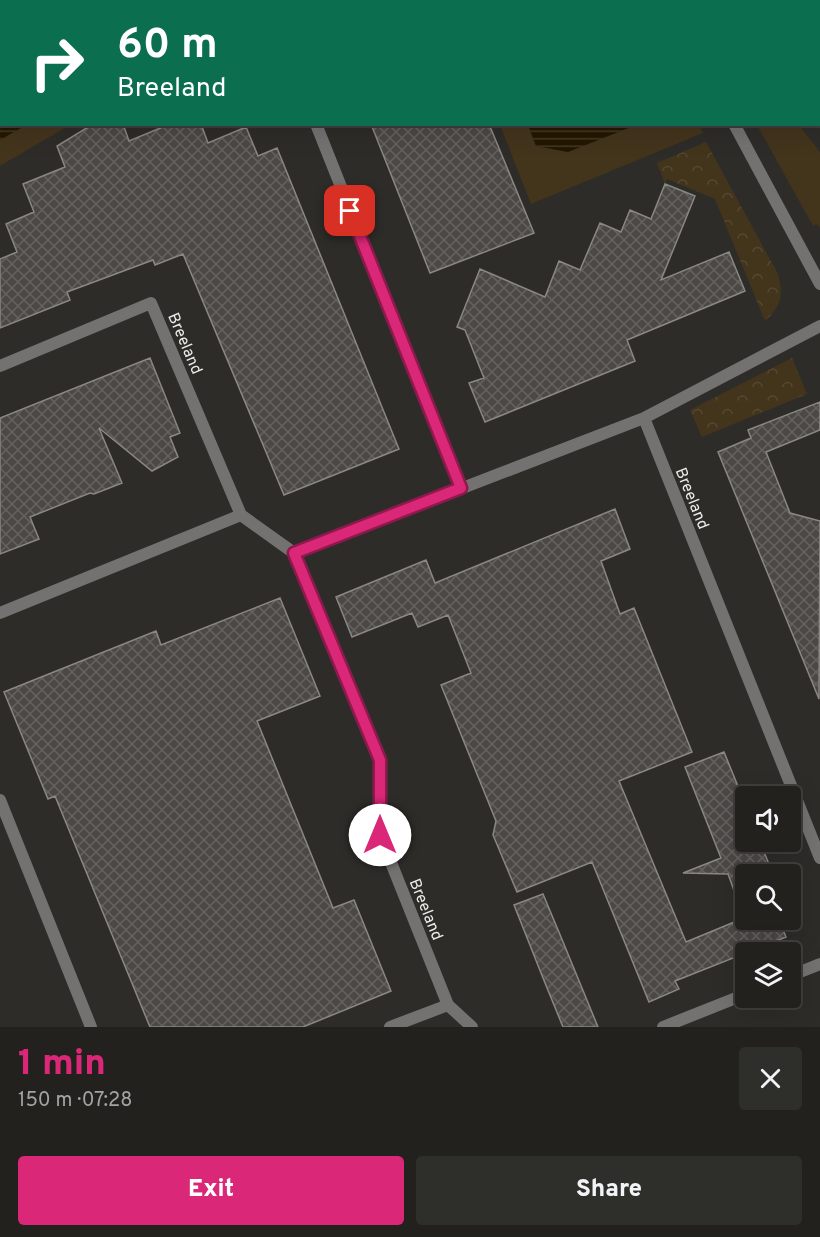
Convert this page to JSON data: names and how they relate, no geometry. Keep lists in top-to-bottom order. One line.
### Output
{"streets":{"street":["Breeland"]},"page":{"turn":["60 m","Breeland"],"heading":["1 min","150 m · 07:28"],"buttons":["Exit","Share"]}}
